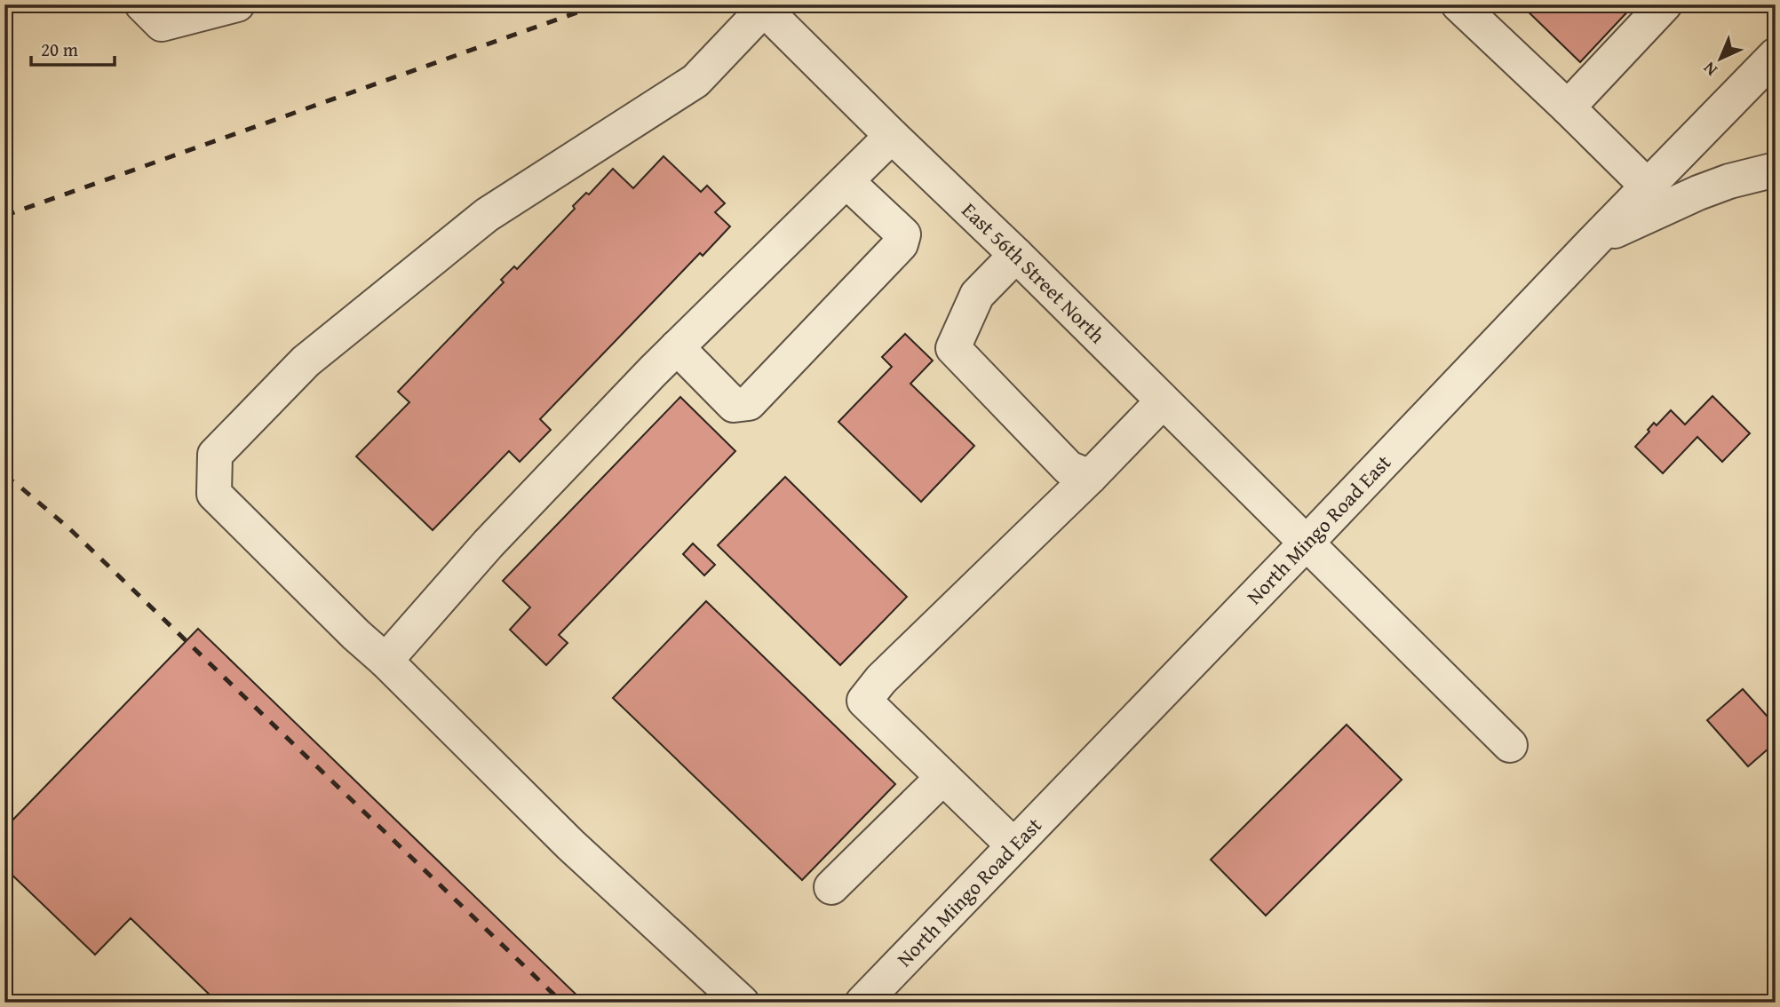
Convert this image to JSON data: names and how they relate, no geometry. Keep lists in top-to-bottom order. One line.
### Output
{"streets":{"street":["East 56th Street North","North Mingo Road East"]},"crossings":[["East 56th Street North","North Mingo Road East"]],"scale_bar":"20 m","north":"bottom left"}
